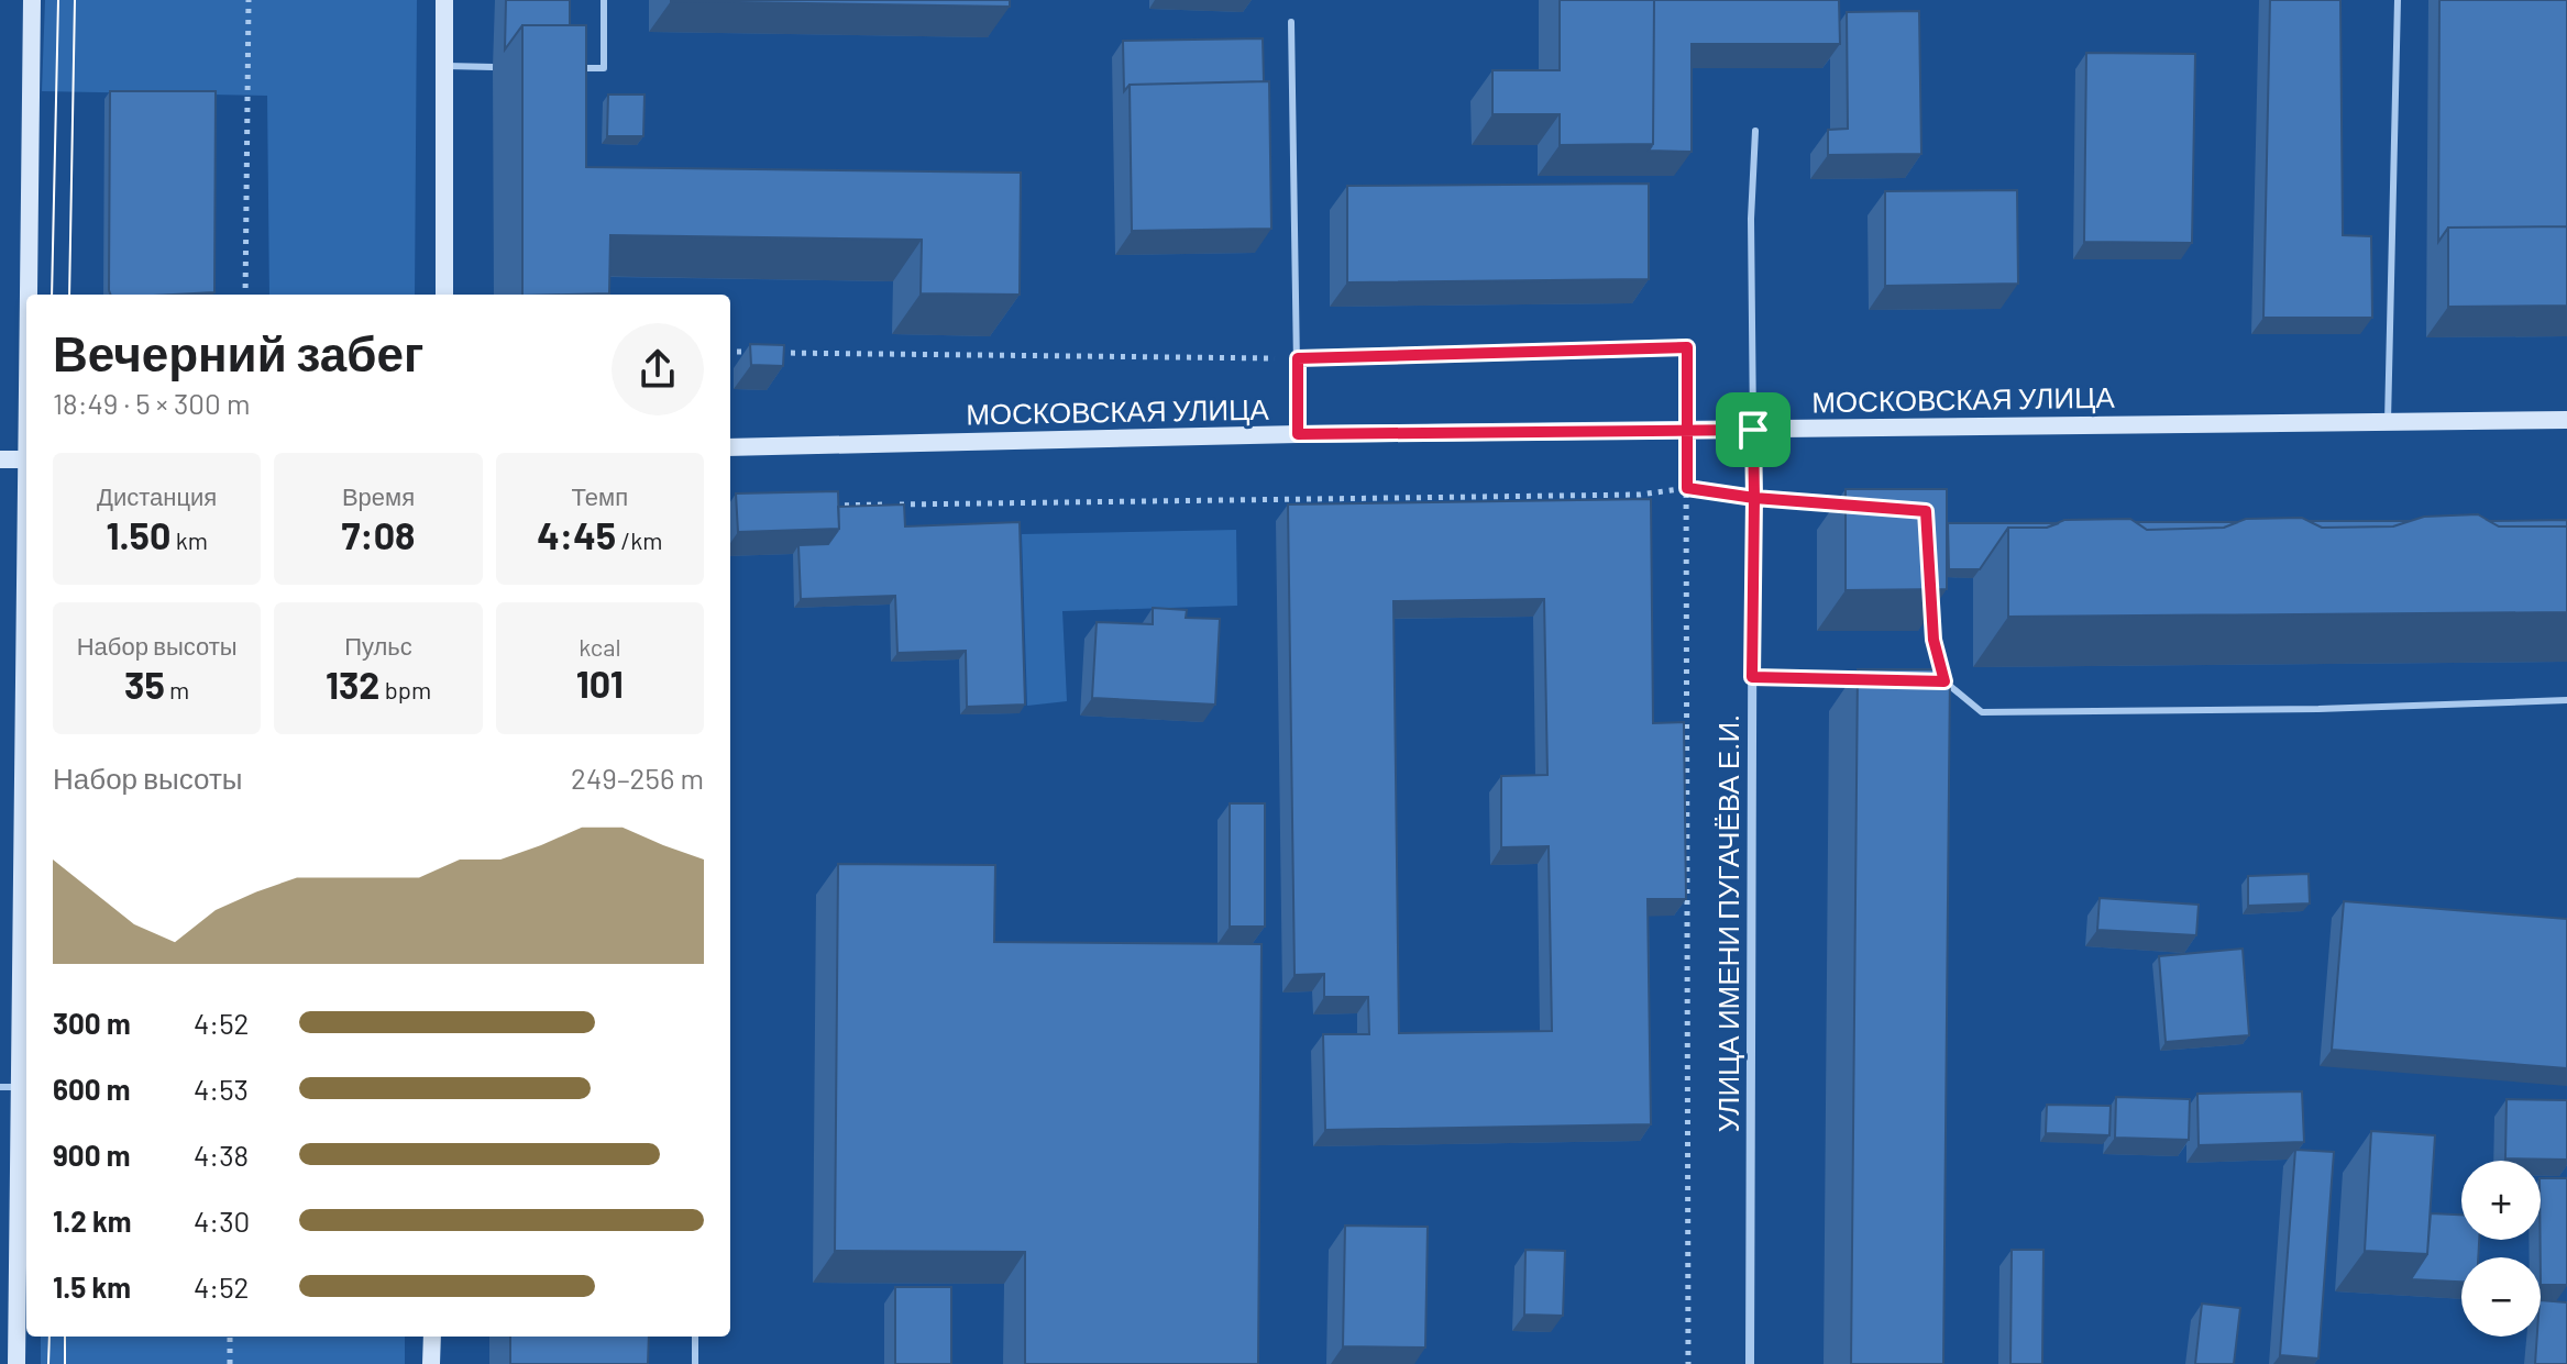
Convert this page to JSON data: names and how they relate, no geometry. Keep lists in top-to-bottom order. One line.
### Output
{"streets":{"main road":["МОСКОВСКАЯ УЛИЦА"],"street":["УЛИЦА ИМЕНИ ПУГАЧЁВА Е.И."]},"crossings":[["МОСКОВСКАЯ УЛИЦА","УЛИЦА ИМЕНИ ПУГАЧЁВА Е.И."]],"page":{"heading":["Вечерний забег","18:49 · 5 × 300 m"],"stats":[["Дистанция","1.50 km"],["Время","7:08"],["Темп","4:45 /km"],["Набор высоты","35 m"],["Пульс","132 bpm"],["kcal","101"]],"chart":["Набор высоты","249–256 m"],"list":[{"name":"300 m","note":"4:52"},{"name":"600 m","note":"4:53"},{"name":"900 m","note":"4:38"},{"name":"1.2 km","note":"4:30"},{"name":"1.5 km","note":"4:52"}],"map_buttons":["+","−"]}}
